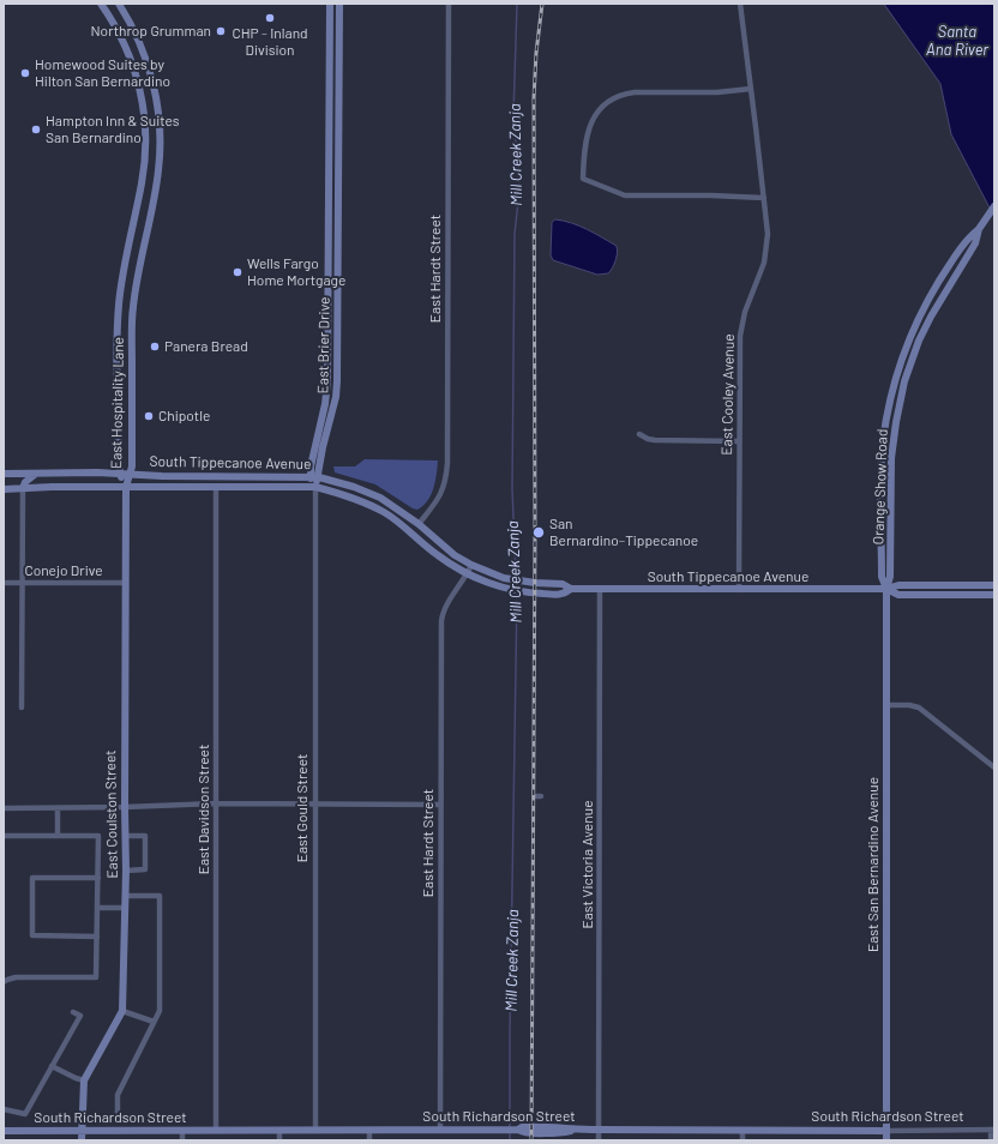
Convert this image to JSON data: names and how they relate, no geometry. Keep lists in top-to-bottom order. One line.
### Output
{"streets":{"main road":["East Brier Drive","East Hospitality Lane","South Tippecanoe Avenue","Orange Show Road","East Coulston Street","East San Bernardino Avenue","South Richardson Street"],"street":["East Hardt Street","East Cooley Avenue","Conejo Drive","East Gould Street","East Davidson Street","East Victoria Avenue"]},"crossings":[["East Hardt Street","South Tippecanoe Avenue"],["East Hardt Street","South Richardson Street"],["East Brier Drive","South Tippecanoe Avenue"],["East Brier Drive","East Gould Street"],["East Cooley Avenue","South Tippecanoe Avenue"],["East Hospitality Lane","South Tippecanoe Avenue"],["East Hospitality Lane","East Coulston Street"],["South Tippecanoe Avenue","Orange Show Road"],["South Tippecanoe Avenue","East Gould Street"],["South Tippecanoe Avenue","East Davidson Street"],["South Tippecanoe Avenue","East Coulston Street"],["South Tippecanoe Avenue","East Victoria Avenue"],["South Tippecanoe Avenue","East San Bernardino Avenue"],["Orange Show Road","East San Bernardino Avenue"],["Conejo Drive","East Coulston Street"],["East Gould Street","South Richardson Street"],["East Davidson Street","South Richardson Street"],["East Coulston Street","South Richardson Street"],["East Victoria Avenue","South Richardson Street"],["East San Bernardino Avenue","South Richardson Street"]],"water":["Santa Ana River","Mill Creek Zanja"],"places":["CHP - Inland Division","Northrop Grumman","Homewood Suites by Hilton San Bernardino","Hampton Inn & Suites San Bernardino","Wells Fargo Home Mortgage","Panera Bread","Chipotle","San Bernardino–Tippecanoe"]}
